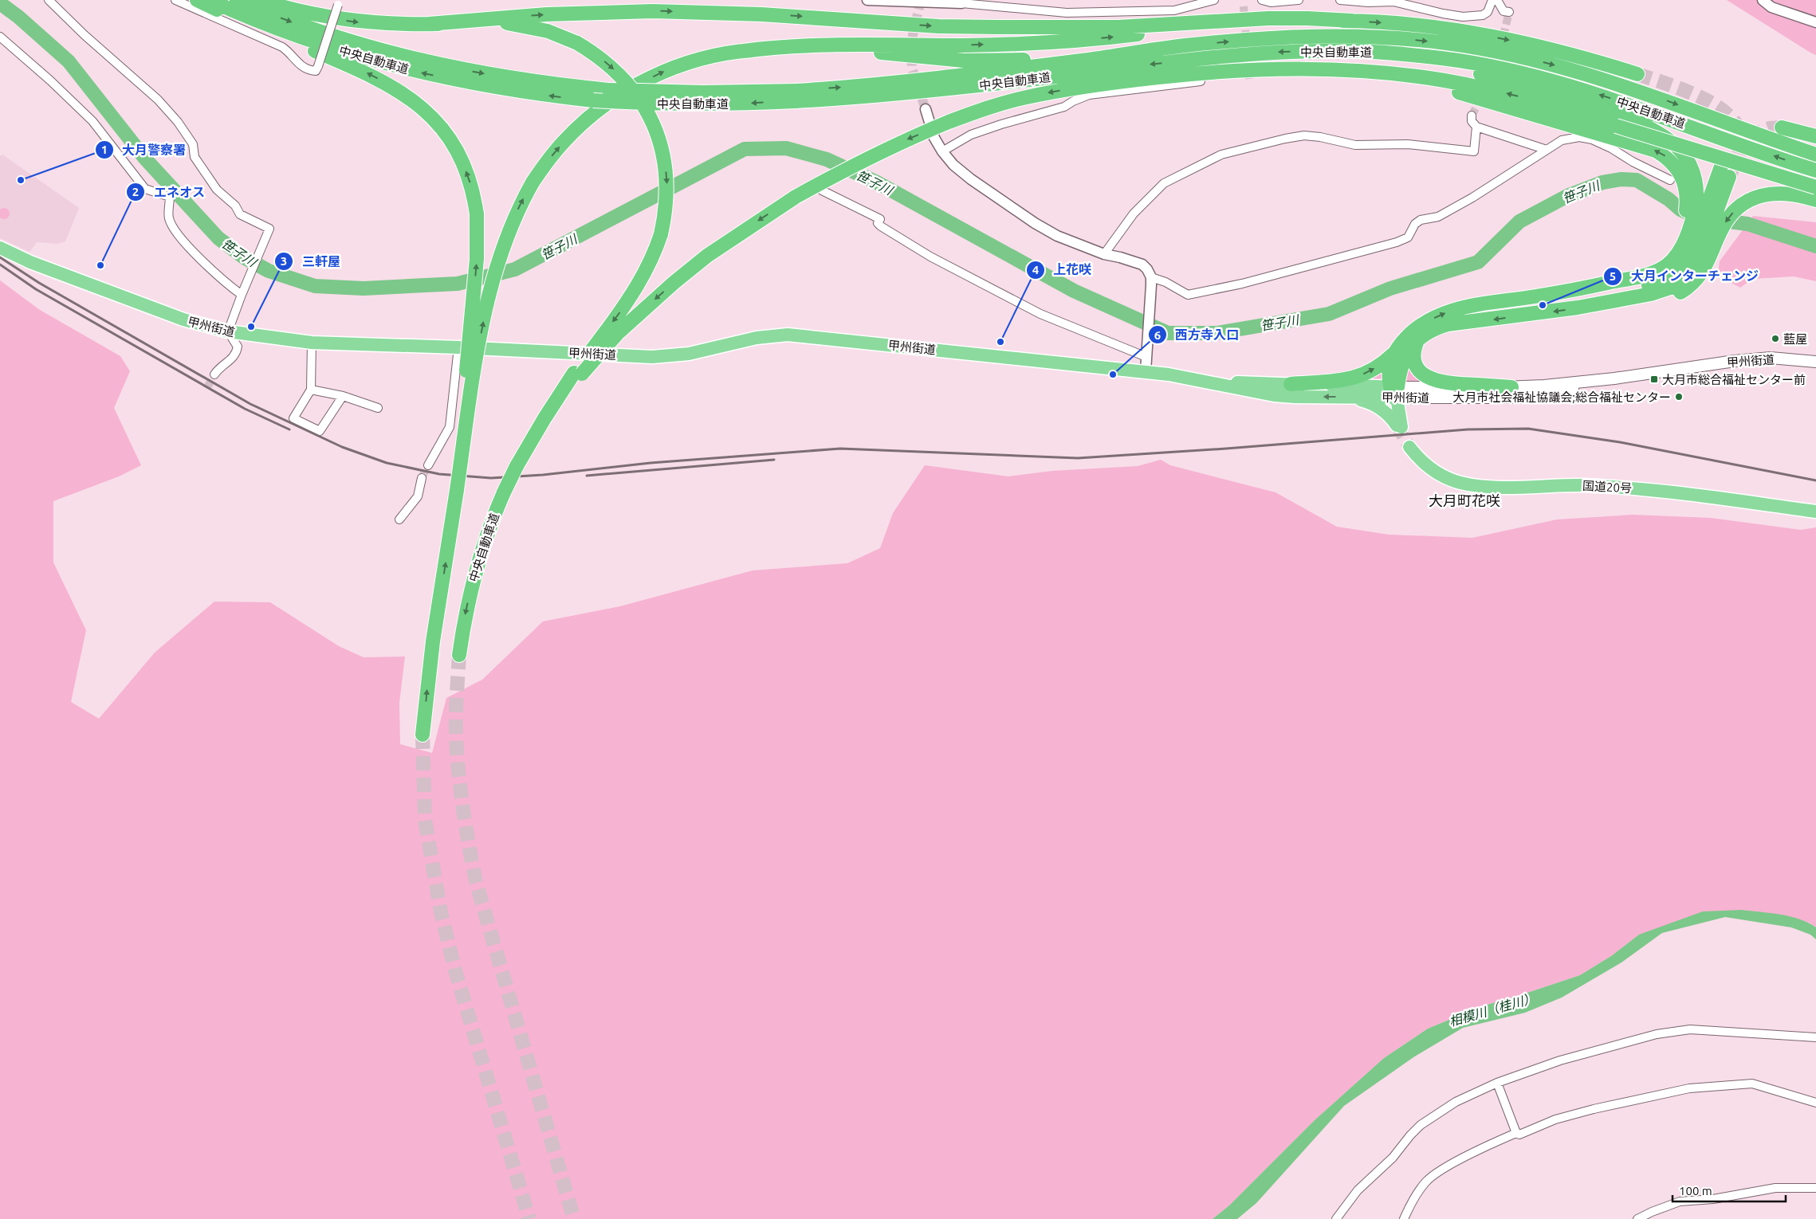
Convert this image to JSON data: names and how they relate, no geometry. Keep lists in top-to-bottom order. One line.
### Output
{"streets":{"highway":["中央自動車道","甲州街道","国道20号"]},"districts":["大月町花咲"],"water":["笹子川","相模川（桂川）"],"places":{"other":["大月警察署","エネオス","大月インターチェンジ","三軒屋","藍屋","上花咲","西方寺入口","大月市社会福祉協議会;総合福祉センター"],"transit":["大月市総合福祉センター前"]},"scale_bar":"100 m"}
